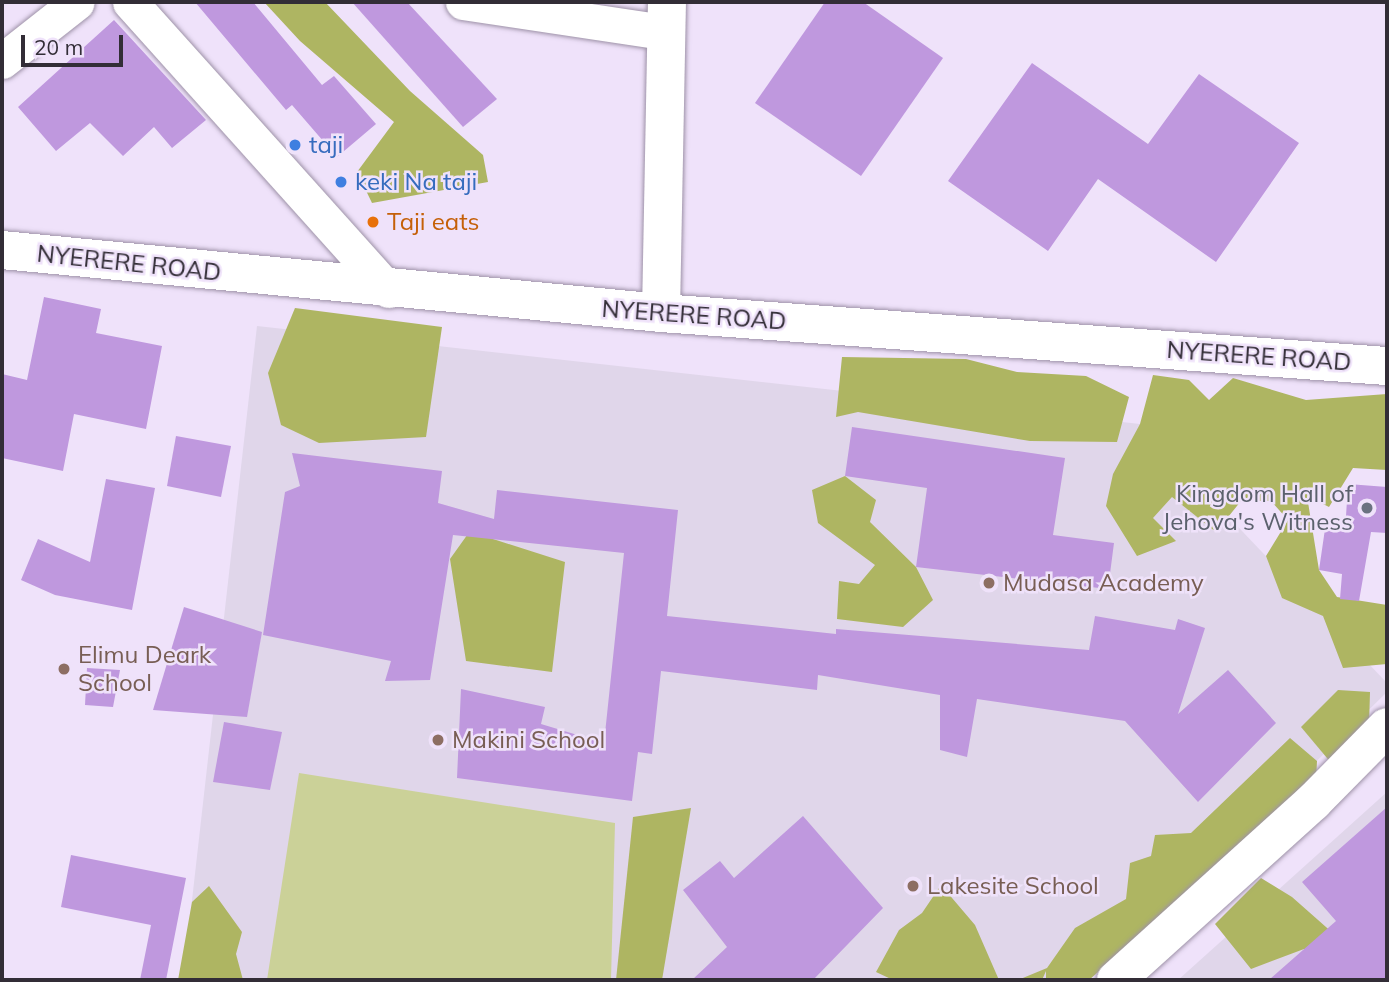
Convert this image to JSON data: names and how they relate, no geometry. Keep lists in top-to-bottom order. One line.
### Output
{"streets":{"main road":["NYERERE ROAD"]},"places":["taji","keki Na taji","Taji eats","Kingdom Hall of Jehova's Witness","Mudasa Academy","Elimu Deark School","Makini School","Lakesite School"],"scale_bar":"20 m"}
